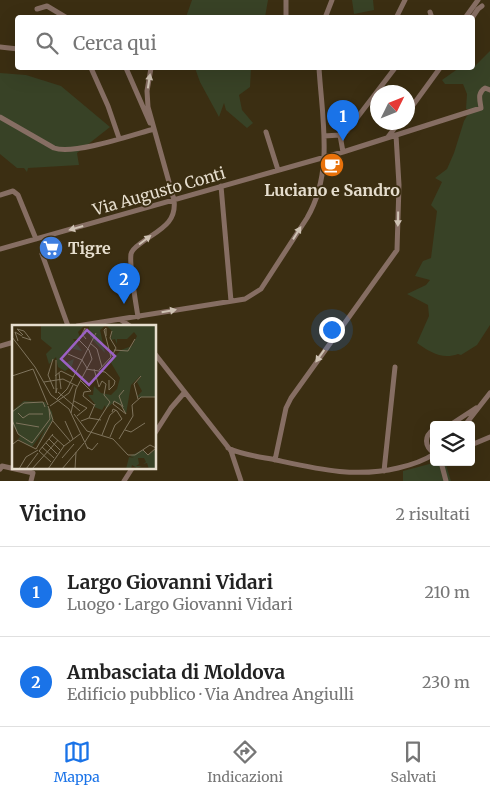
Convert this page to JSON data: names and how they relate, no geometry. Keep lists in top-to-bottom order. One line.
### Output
{"streets":{"street":["Via Augusto Conti"]},"one_way":["Via Augusto Conti"],"places":{"cafe":["Luciano e Sandro"],"supermarket":["Tigre"]},"north":"top right","page":{"search":"Cerca qui","pins":["1","2"],"heading":["Vicino","2 risultati"],"list":[{"mark":"1","name":"Largo Giovanni Vidari","note":"Luogo · Largo Giovanni Vidari","value":"210 m"},{"mark":"2","name":"Ambasciata di Moldova","note":"Edificio pubblico · Via Andrea Angiulli","value":"230 m"}],"nav":["Mappa","Indicazioni","Salvati"]}}
